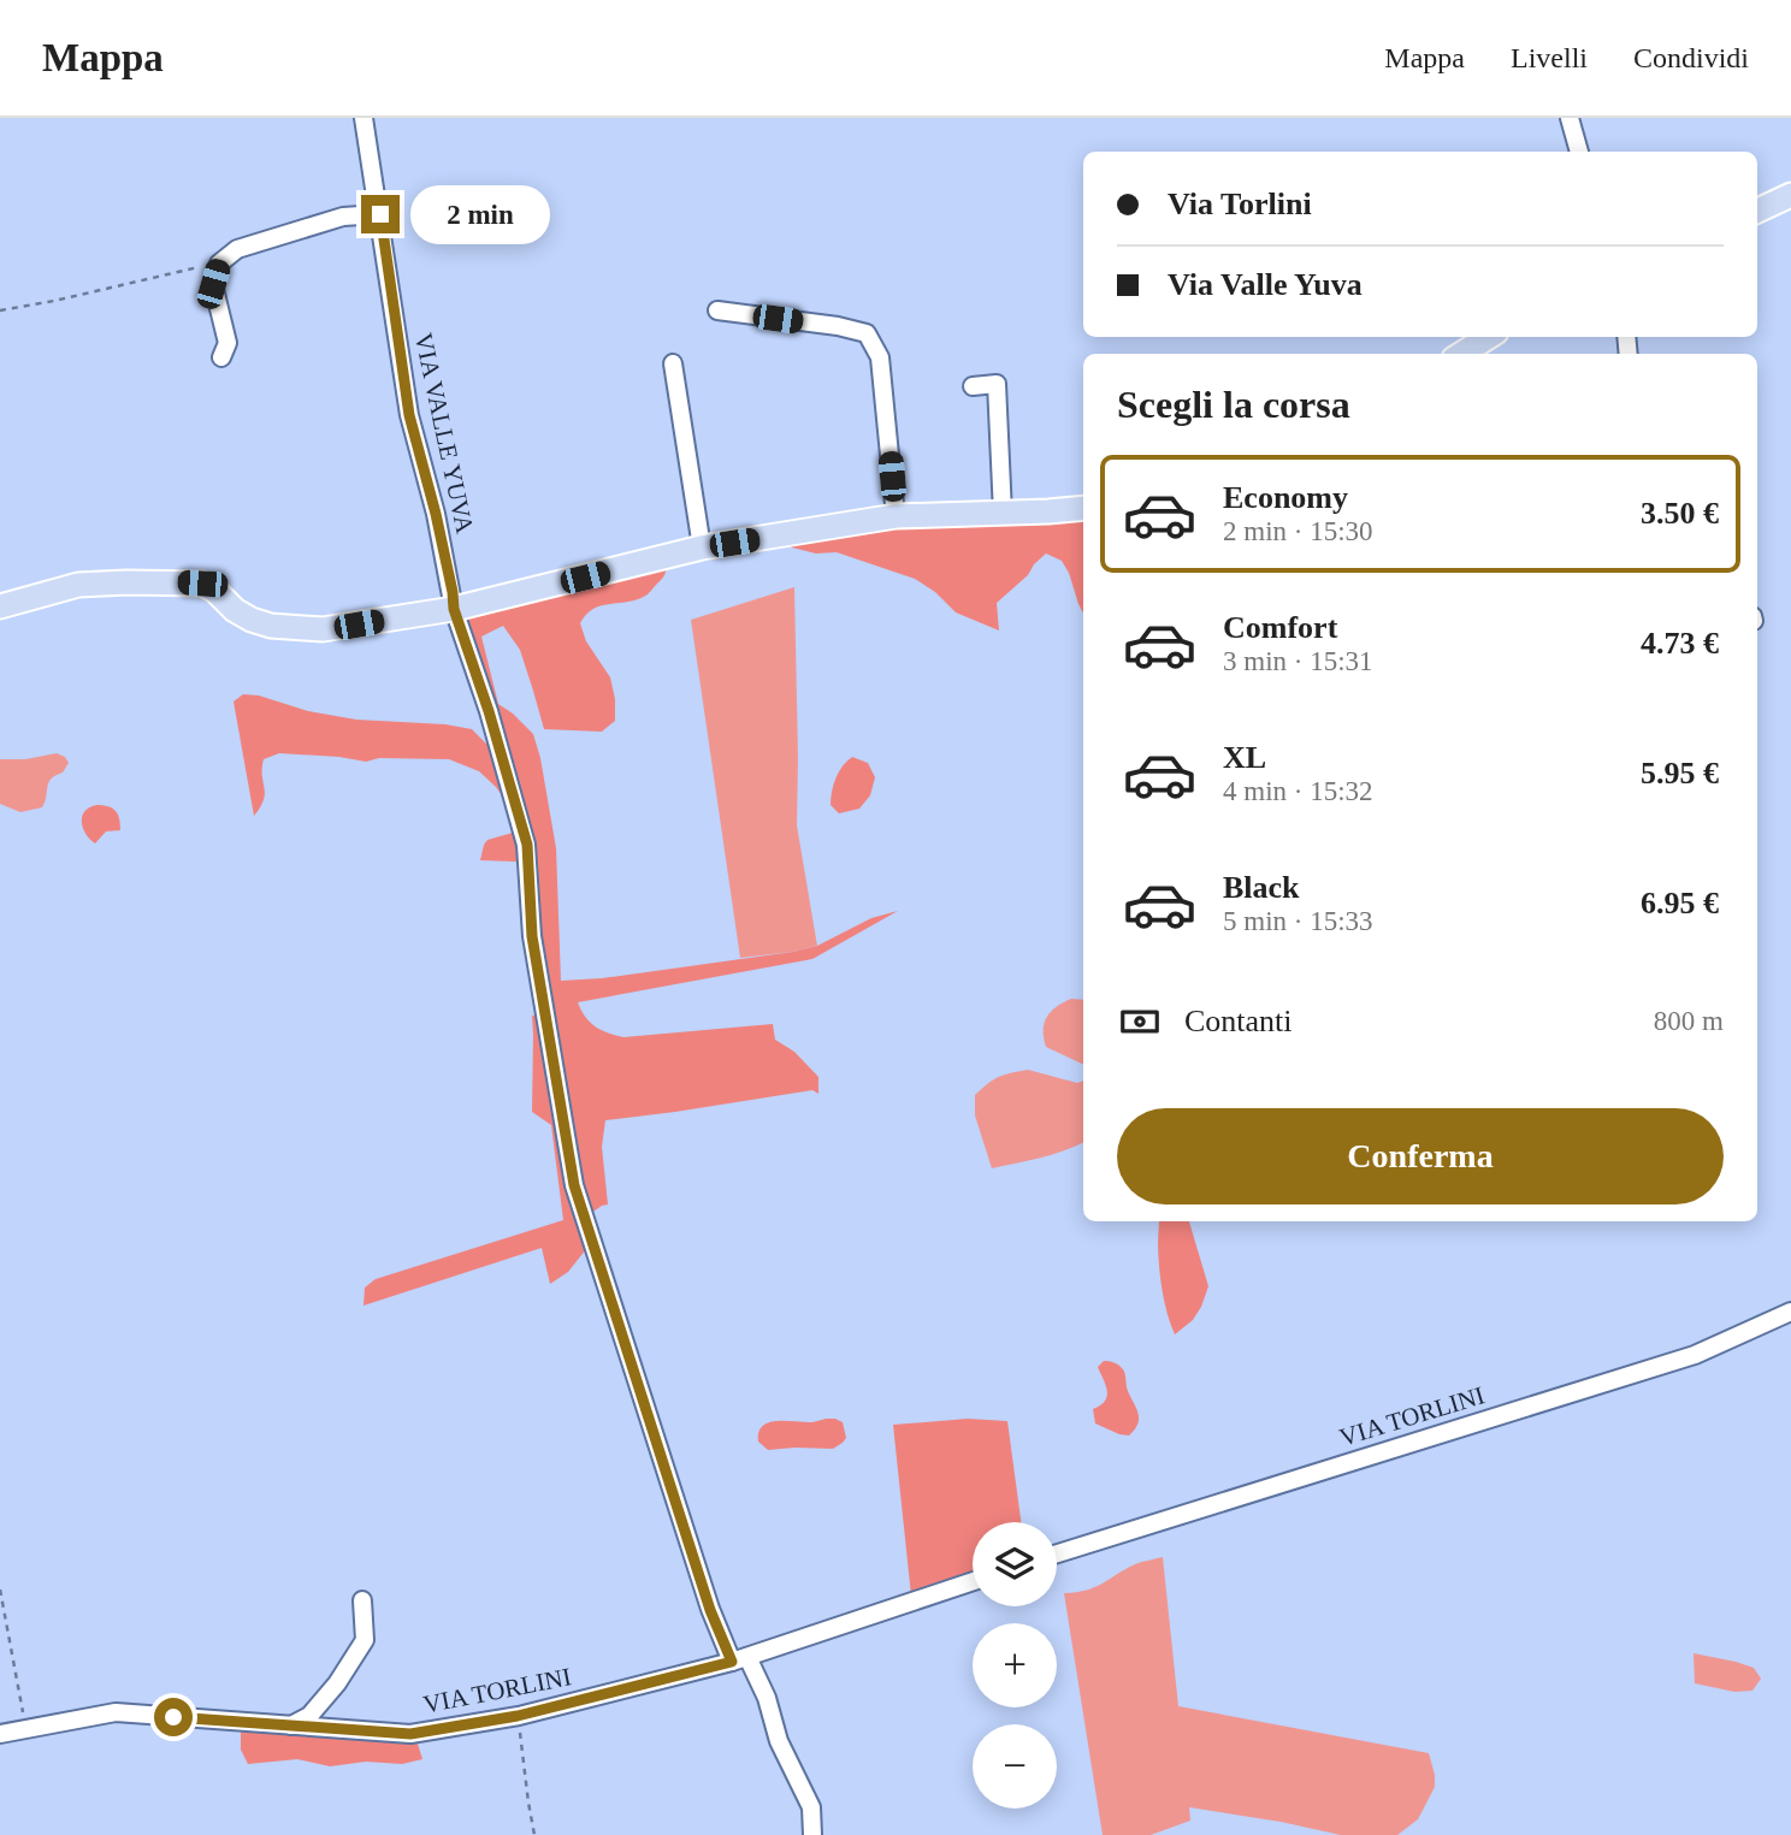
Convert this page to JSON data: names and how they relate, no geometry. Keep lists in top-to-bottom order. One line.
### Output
{"streets":{"street":["VIA VALLE YUVA","VIA TORLINI"]},"crossings":[["VIA VALLE YUVA","VIA TORLINI"]],"page":{"header":"Mappa","nav":["Mappa","Livelli","Condividi"],"banner":["Via Torlini","Via Valle Yuva"],"bubble":"2 min","heading":"Scegli la corsa","list":[{"name":"Economy","note":"2 min · 15:30","value":"3.50 €"},{"name":"Comfort","note":"3 min · 15:31","value":"4.73 €"},{"name":"XL","note":"4 min · 15:32","value":"5.95 €"},{"name":"Black","note":"5 min · 15:33","value":"6.95 €"}],"pay":["Contanti","800 m"],"buttons":"Conferma","map_buttons":["+","−"]}}
